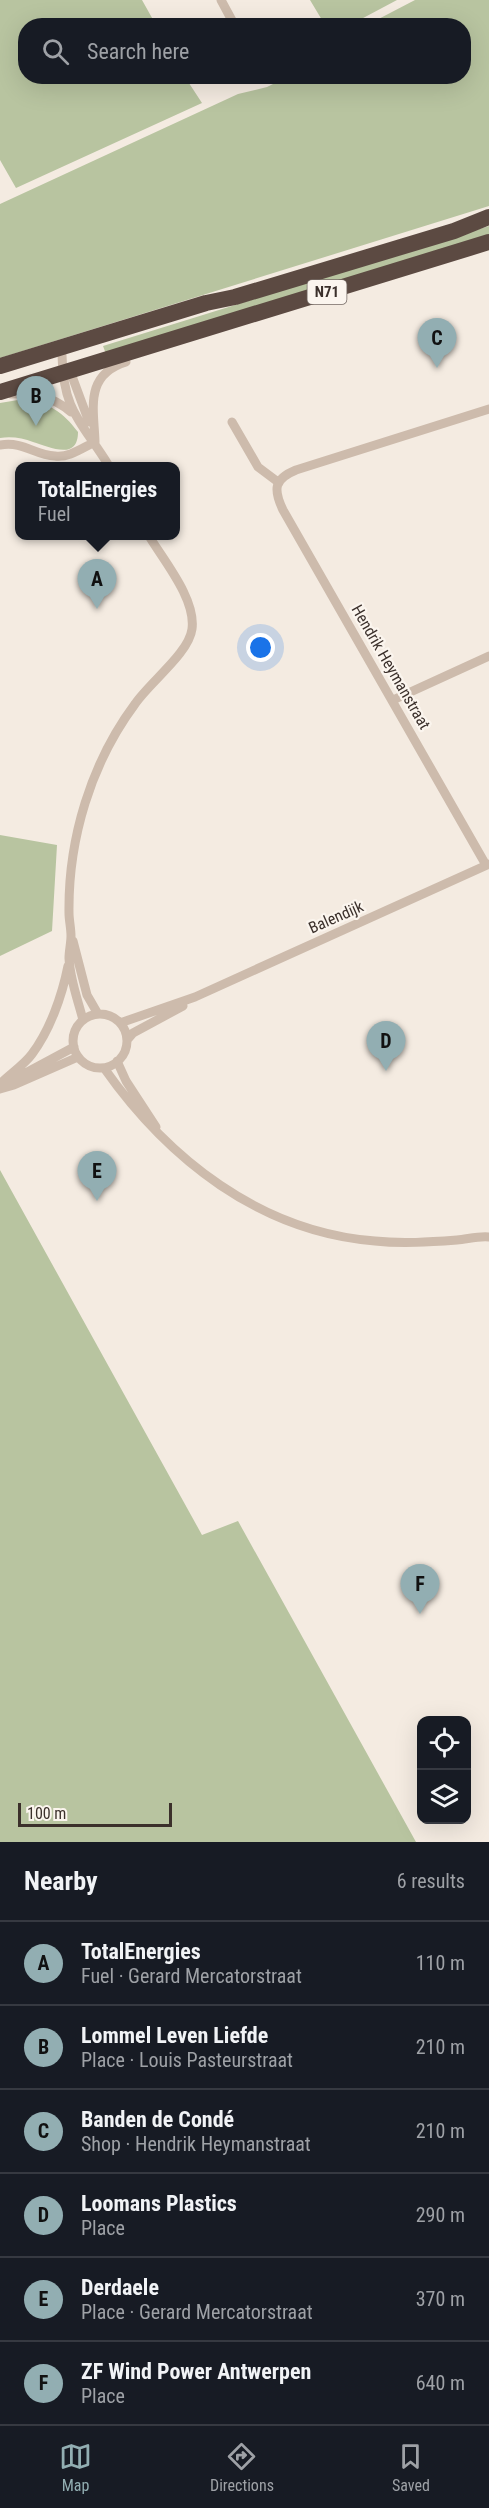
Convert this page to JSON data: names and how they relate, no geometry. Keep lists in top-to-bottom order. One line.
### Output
{"streets":{"highway":["N71"],"street":["Hendrik Heymanstraat","Balendijk"]},"crossings":[["Hendrik Heymanstraat","Balendijk"]],"scale_bar":"100 m","page":{"search":"Search here","pins":["C","B","A","D","E","F"],"popup":["TotalEnergies","Fuel"],"scale":"100 m","heading":["Nearby","6 results"],"list":[{"mark":"A","name":"TotalEnergies","note":"Fuel · Gerard Mercatorstraat","value":"110 m"},{"mark":"B","name":"Lommel Leven Liefde","note":"Place · Louis Pasteurstraat","value":"210 m"},{"mark":"C","name":"Banden de Condé","note":"Shop · Hendrik Heymanstraat","value":"210 m"},{"mark":"D","name":"Loomans Plastics","note":"Place","value":"290 m"},{"mark":"E","name":"Derdaele","note":"Place · Gerard Mercatorstraat","value":"370 m"},{"mark":"F","name":"ZF Wind Power Antwerpen","note":"Place","value":"640 m"}],"nav":["Map","Directions","Saved"]}}
